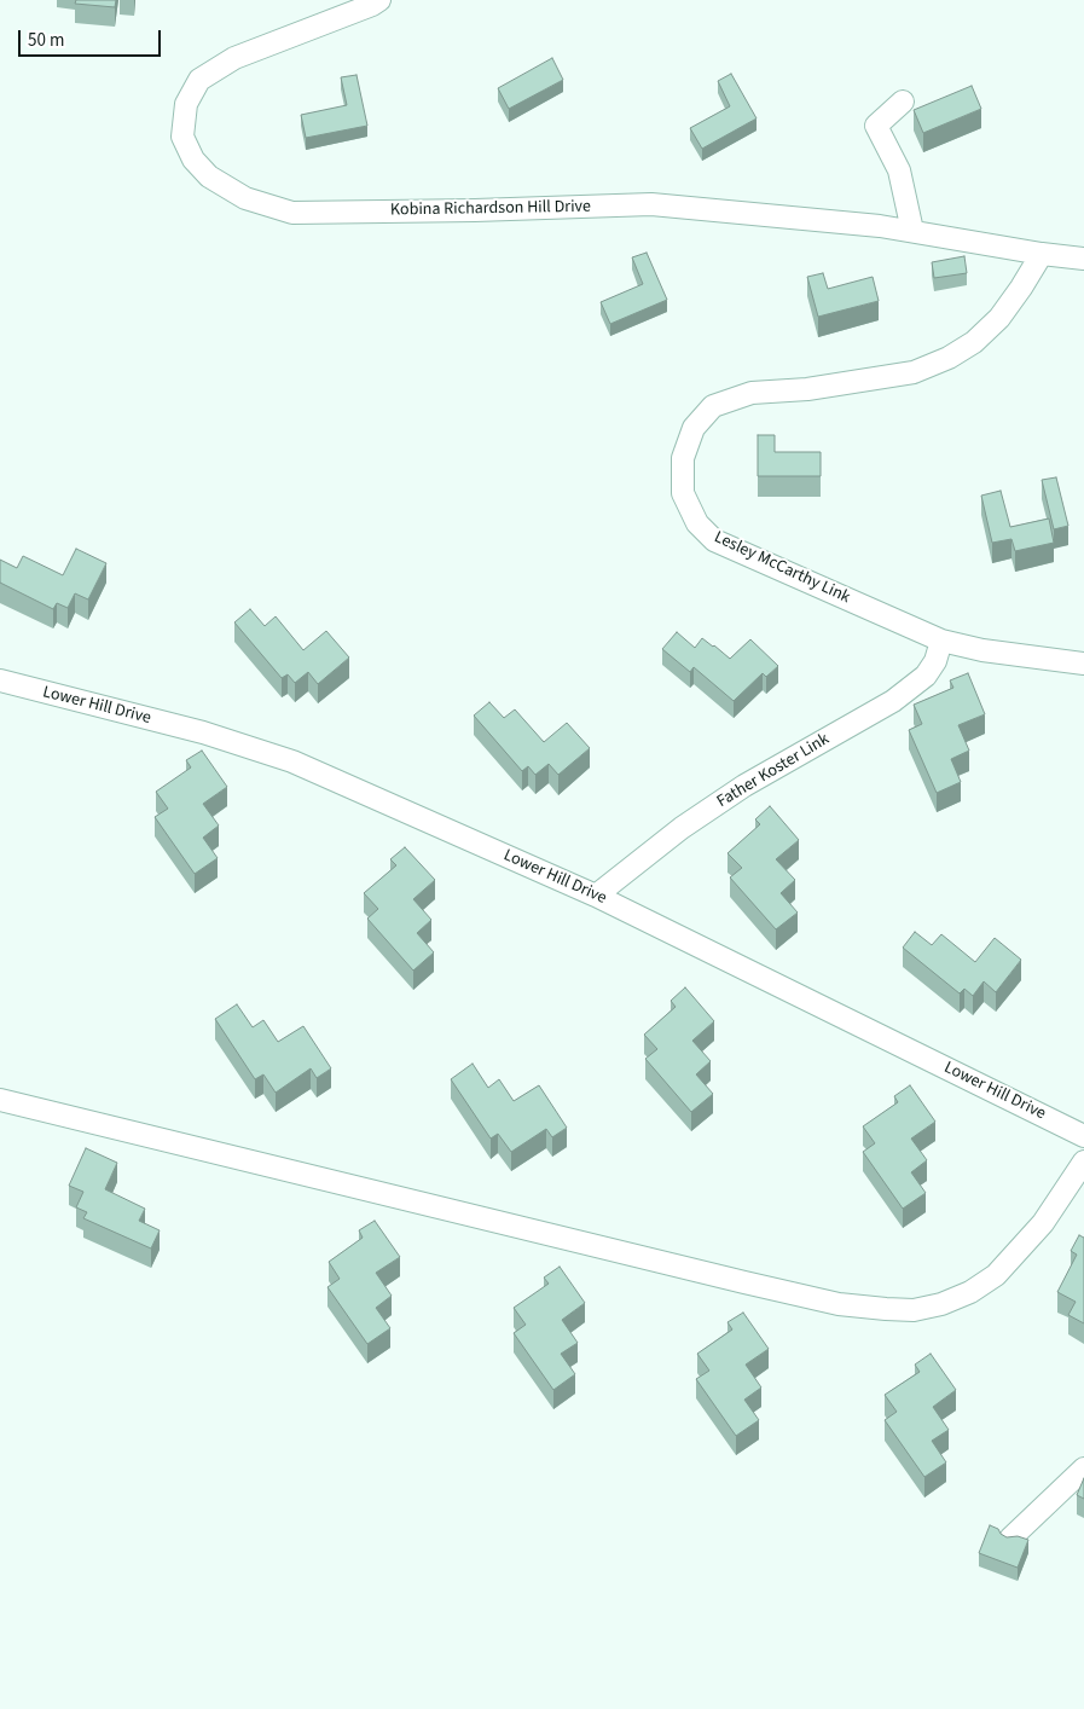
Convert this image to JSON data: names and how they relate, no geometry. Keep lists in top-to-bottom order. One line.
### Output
{"streets":{"street":["Kobina Richardson Hill Drive","Lesley McCarthy Link","Lower Hill Drive","Father Koster Link"]},"crossings":[["Kobina Richardson Hill Drive","Lesley McCarthy Link"],["Lesley McCarthy Link","Father Koster Link"],["Lower Hill Drive","Father Koster Link"]],"scale_bar":"50 m"}
